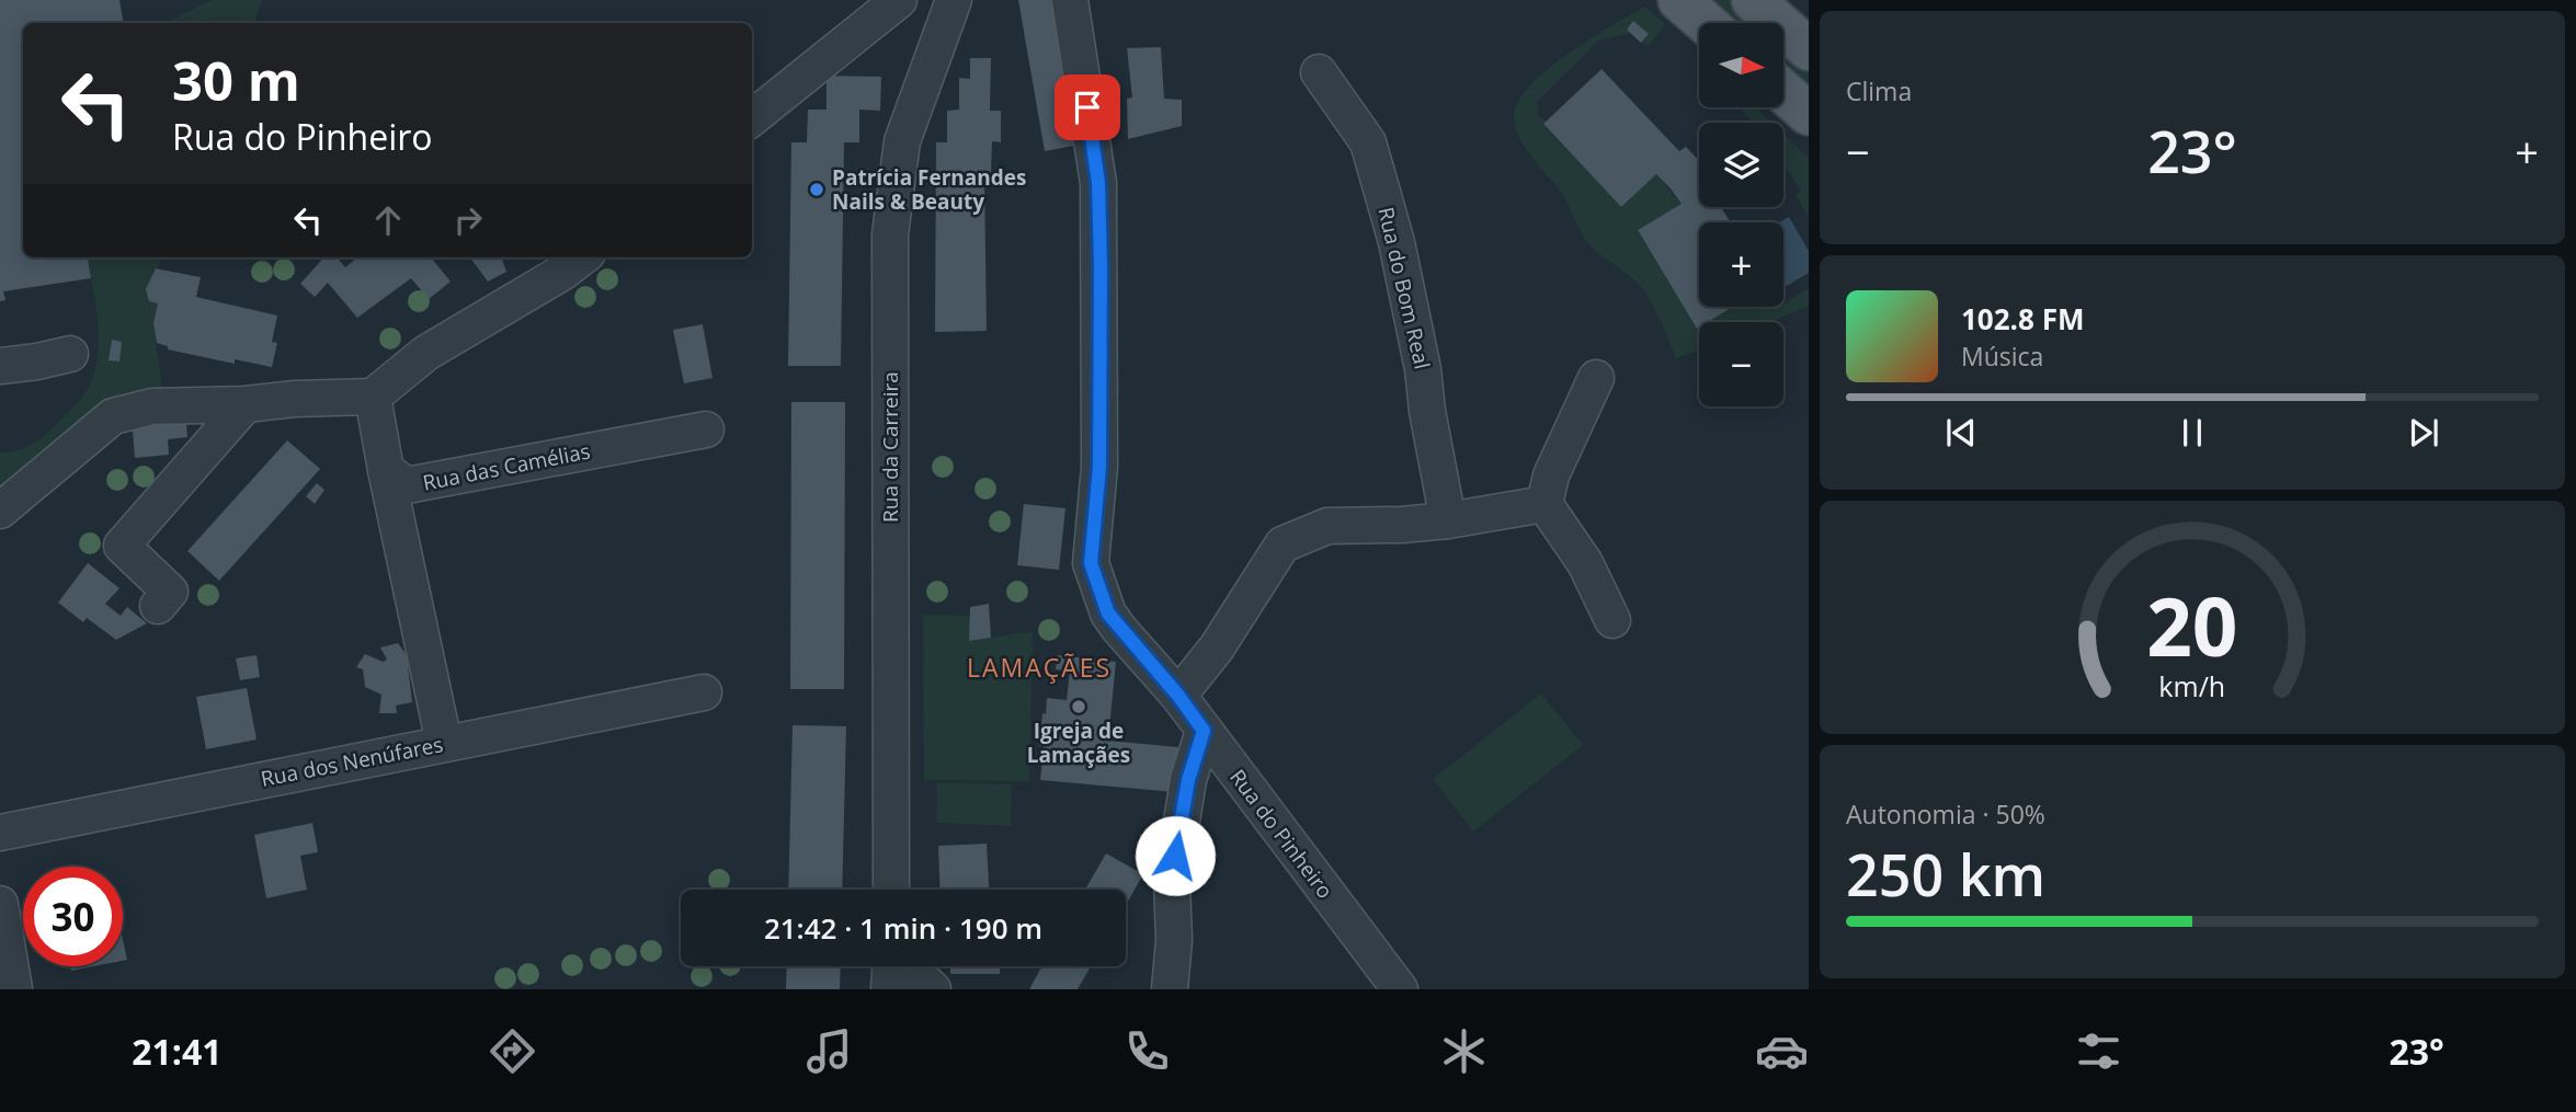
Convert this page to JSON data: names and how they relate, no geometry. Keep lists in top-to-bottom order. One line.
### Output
{"streets":{"street":["Rua do Bom Real","Rua da Carreira","Rua das Camélias","Rua dos Nenúfares","Rua do Pinheiro"]},"districts":["LAMAÇÃES"],"places":["Patrícia Fernandes Nails & Beauty","Igreja de Lamaçães"],"north":"right","page":{"tile":["Clima",["Autonomia · 50%","250 km"]],"map_buttons":["+","−"],"turn":["30 m","Rua do Pinheiro"],"heat":["−","23°","+"],"song":["102.8 FM","Música"],"limit":"30","trip":"21:42 · 1 min · 190 m","tabs":["21:41","23°"],"gauge":["20","km/h"]}}
